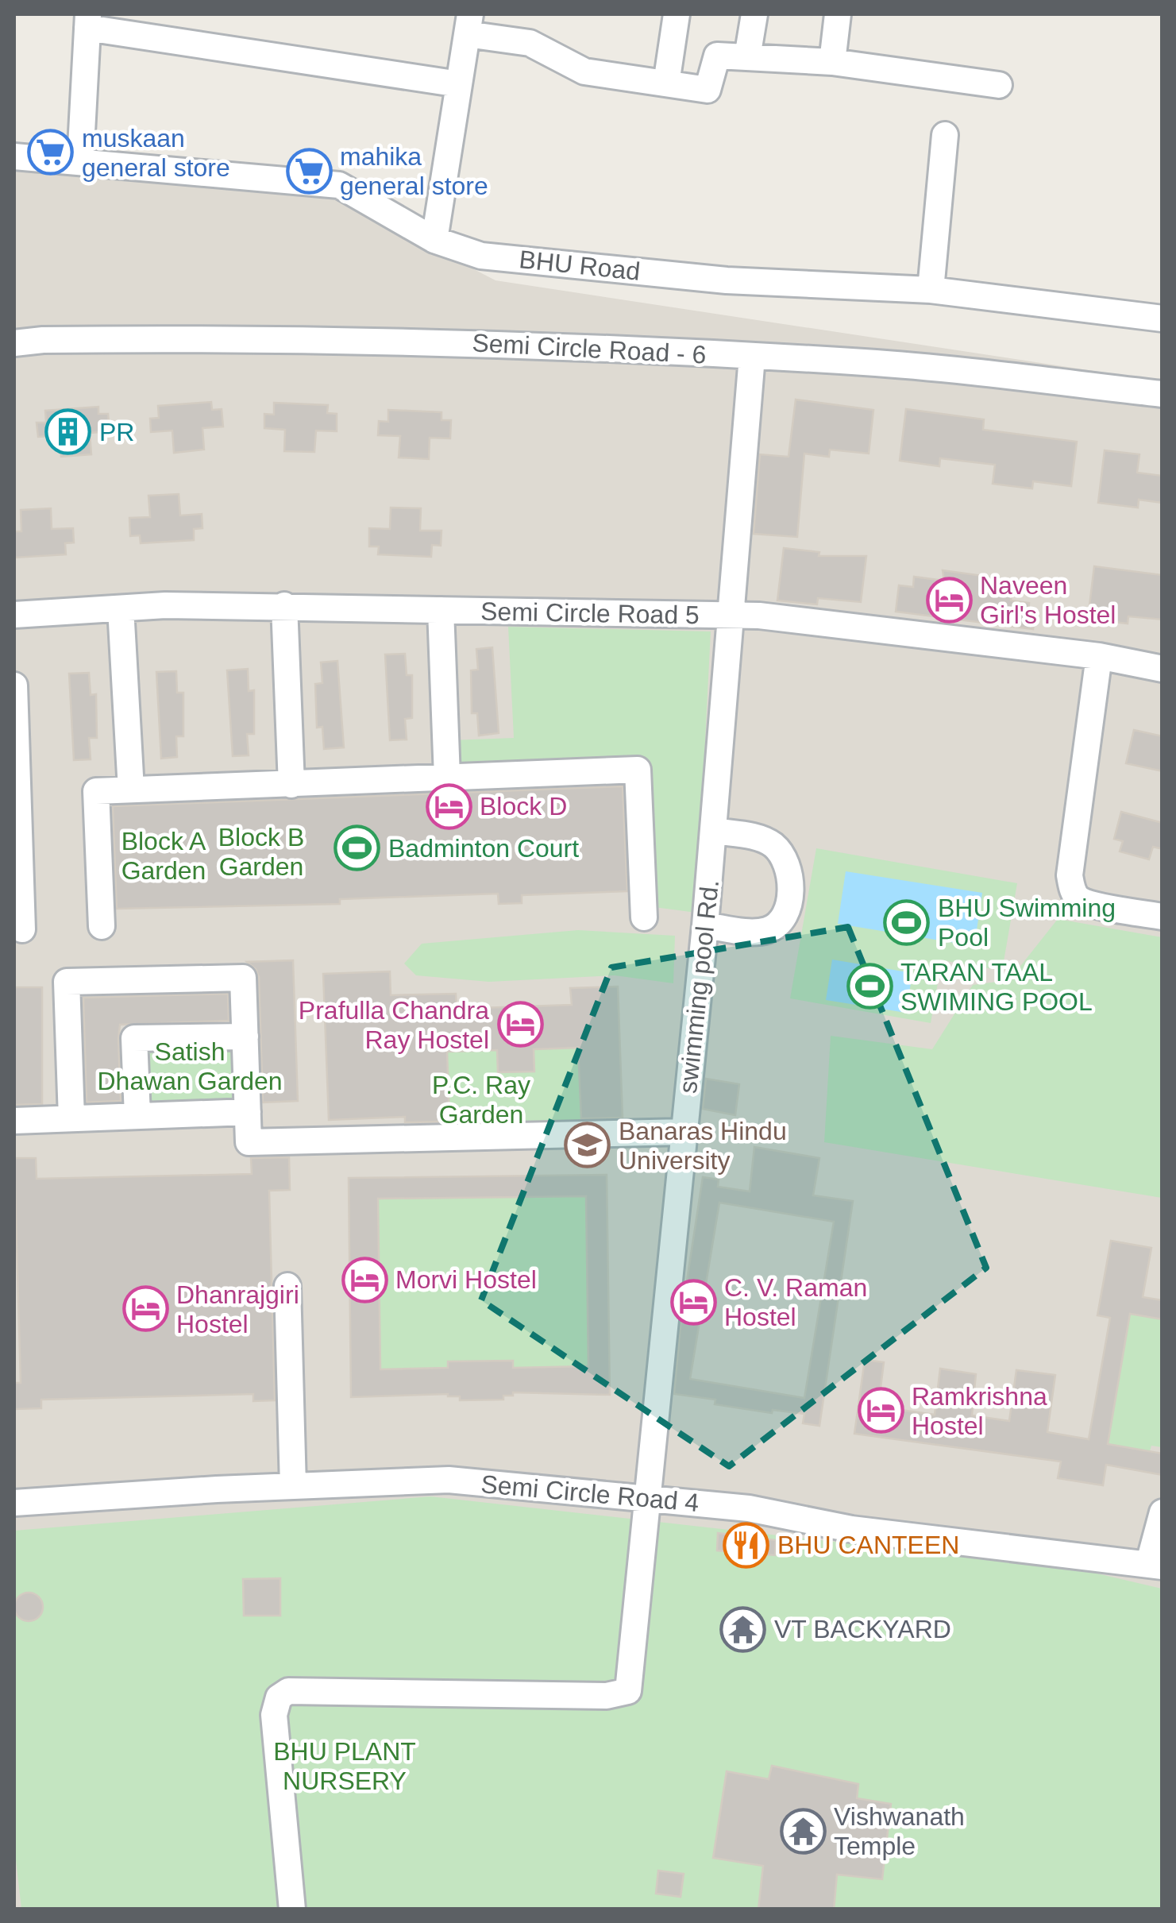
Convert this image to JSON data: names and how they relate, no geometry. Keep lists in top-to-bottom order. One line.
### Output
{"streets":{"street":["BHU Road","Semi Circle Road - 6","Semi Circle Road 5","swimming pool Rd.","Semi Circle Road 4"]},"crossings":[["Semi Circle Road - 6","swimming pool Rd."],["Semi Circle Road 5","swimming pool Rd."],["swimming pool Rd.","Semi Circle Road 4"]],"parks":["Block B Garden","Block A Garden","Satish Dhawan Garden","P.C. Ray Garden","BHU PLANT NURSERY"],"places":{"supermarket":["muskaan general store","mahika general store"],"building":["PR"],"hotel":["Naveen Girl's Hostel","Block D","Prafulla Chandra Ray Hostel","Morvi Hostel","C. V. Raman Hostel","Dhanrajgiri Hostel","Ramkrishna Hostel"],"sports":["Badminton Court","BHU Swimming Pool","TARAN TAAL SWIMING POOL"],"school or university":["Banaras Hindu University"],"restaurant":["BHU CANTEEN"],"temple":["VT BACKYARD","Vishwanath Temple"]}}
